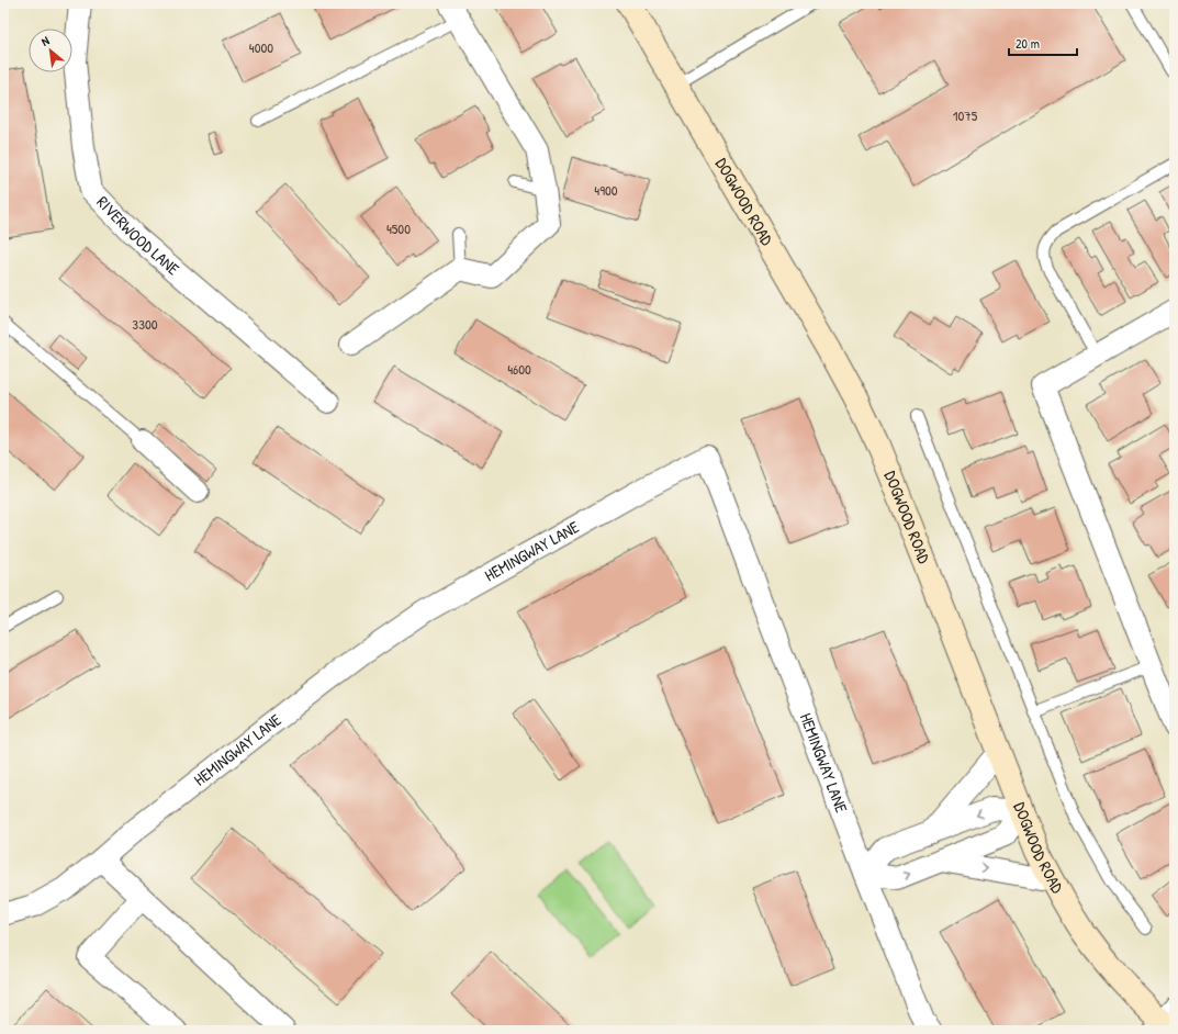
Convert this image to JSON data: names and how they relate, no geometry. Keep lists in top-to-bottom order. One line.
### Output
{"streets":{"street":["DOGWOOD ROAD","RIVERWOOD LANE","HEMINGWAY LANE"]},"house_numbers":["4000","1075","4900","4500","3300","4600"],"scale_bar":"20 m","north":"top left"}
